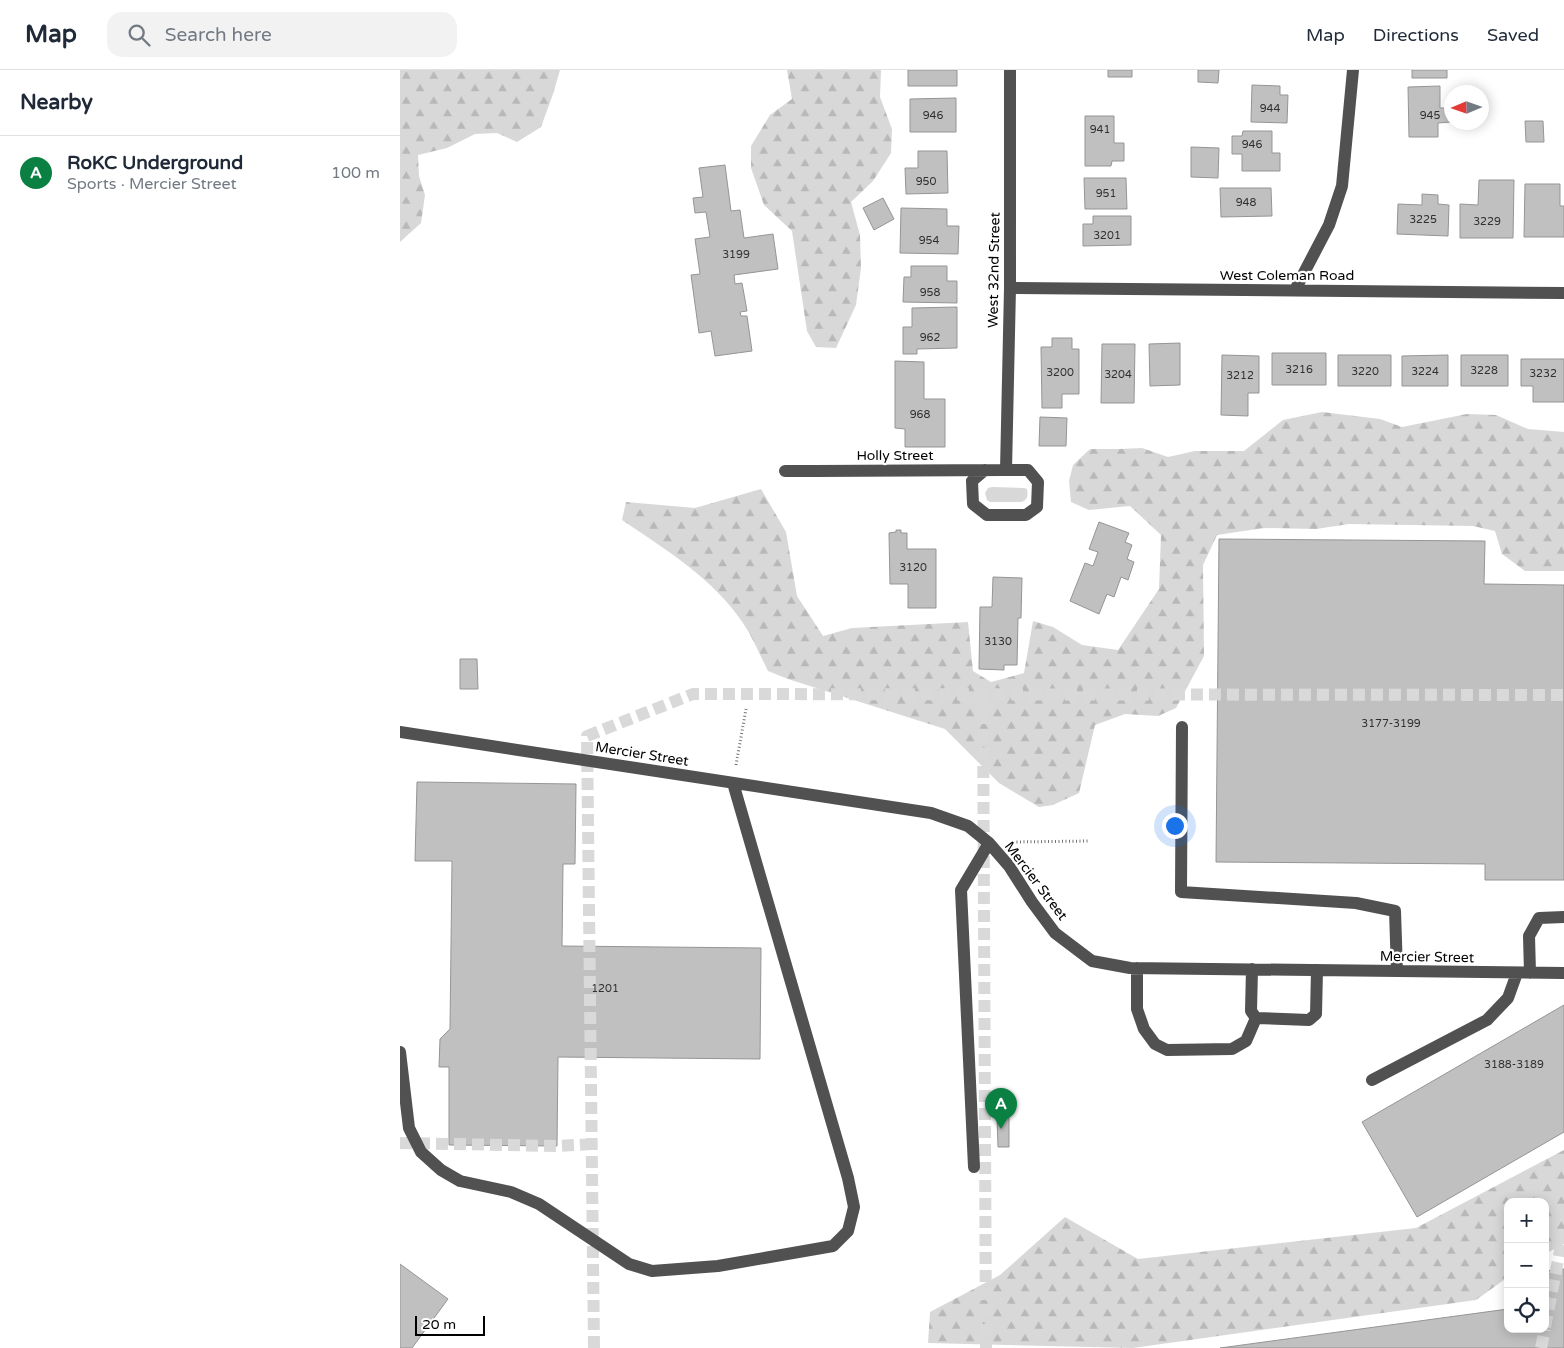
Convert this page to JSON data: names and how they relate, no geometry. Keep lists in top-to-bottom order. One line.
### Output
{"streets":{"street":["West 32nd Street","West Coleman Road","Holly Street","Mercier Street"]},"crossings":[["West 32nd Street","West Coleman Road"],["West 32nd Street","Holly Street"]],"house_numbers":["944","946","945","941","946","950","951","948","3225","3229","3201","954","3199","958","962","3216","3228","3220","3224","3200","3232","3204","3212","968","3120","3130","3177-3199","1201","3188-3189"],"scale_bar":"20 m","north":"left","page":{"header":"Map","search":"Search here","nav":["Map","Directions","Saved"],"heading":"Nearby","list":[{"mark":"A","name":"RoKC Underground","note":"Sports · Mercier Street","value":"100 m"}],"pins":"A","map_buttons":["+","−"],"scale":"20 m"}}
